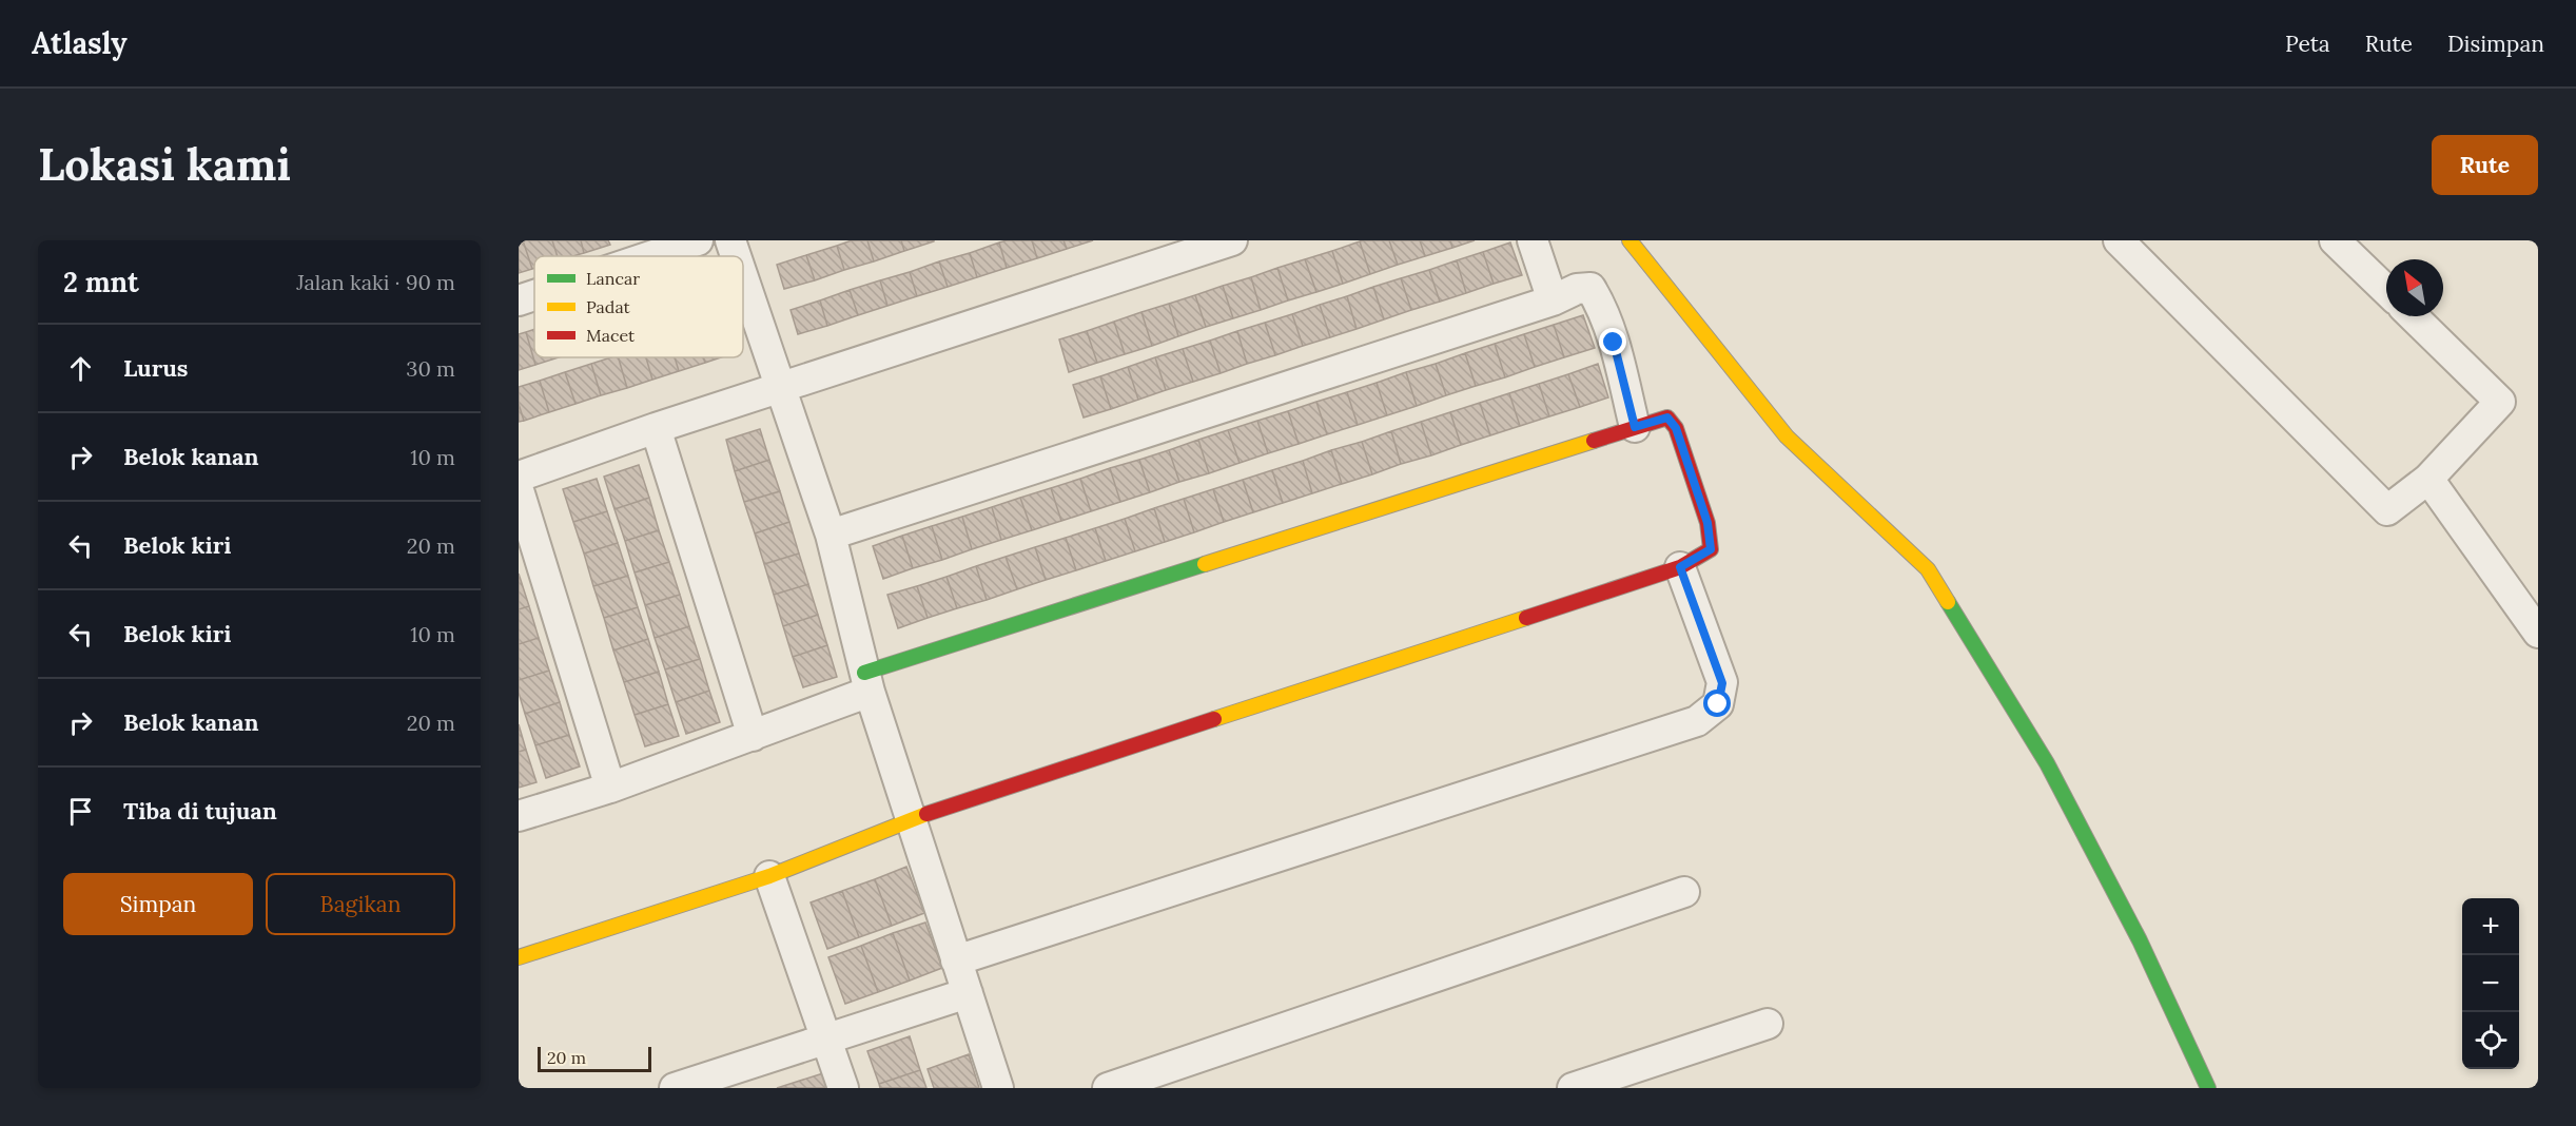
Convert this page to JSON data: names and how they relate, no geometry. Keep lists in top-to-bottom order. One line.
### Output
{"legend":["Lancar","Padat","Macet"],"scale_bar":"20 m","north":"top left","page":{"header":"Atlasly","nav":["Peta","Rute","Disimpan"],"buttons":["Rute",["Simpan","Bagikan"]],"title":"Lokasi kami","heading":["2 mnt","Jalan kaki · 90 m"],"list":[["Lurus","30 m"],["Belok kanan","10 m"],["Belok kiri","20 m"],["Belok kiri","10 m"],["Belok kanan","20 m"],"Tiba di tujuan"],"map_buttons":["+","−"],"scale":"20 m"}}
